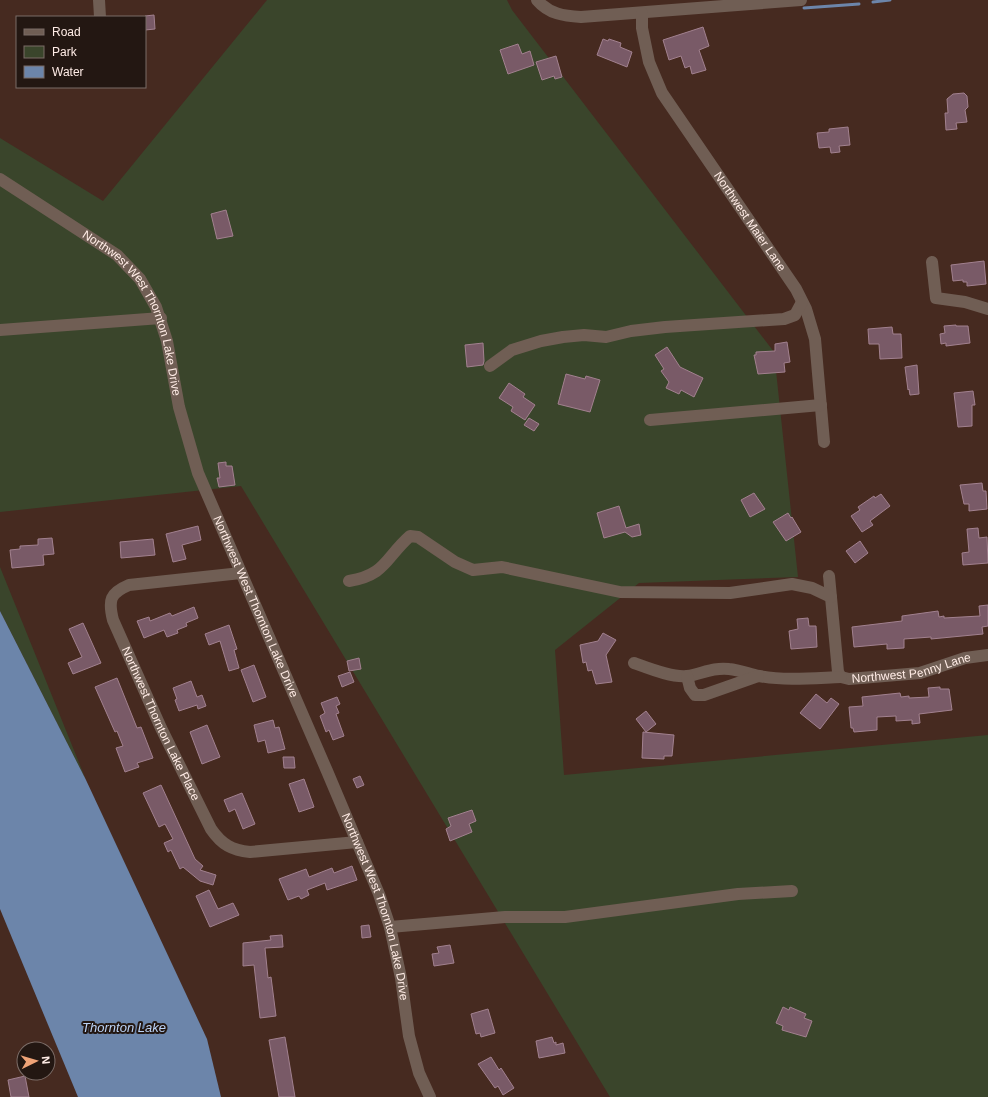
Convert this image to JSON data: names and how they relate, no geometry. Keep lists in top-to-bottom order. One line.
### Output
{"streets":{"street":["Northwest Maier Lane","Northwest West Thornton Lake Drive","Northwest Penny Lane","Northwest Thornton Lake Place"]},"crossings":[["Northwest West Thornton Lake Drive","Northwest Thornton Lake Place"]],"water":["Thornton Lake"],"legend":["Road","Park","Water"],"north":"right"}
